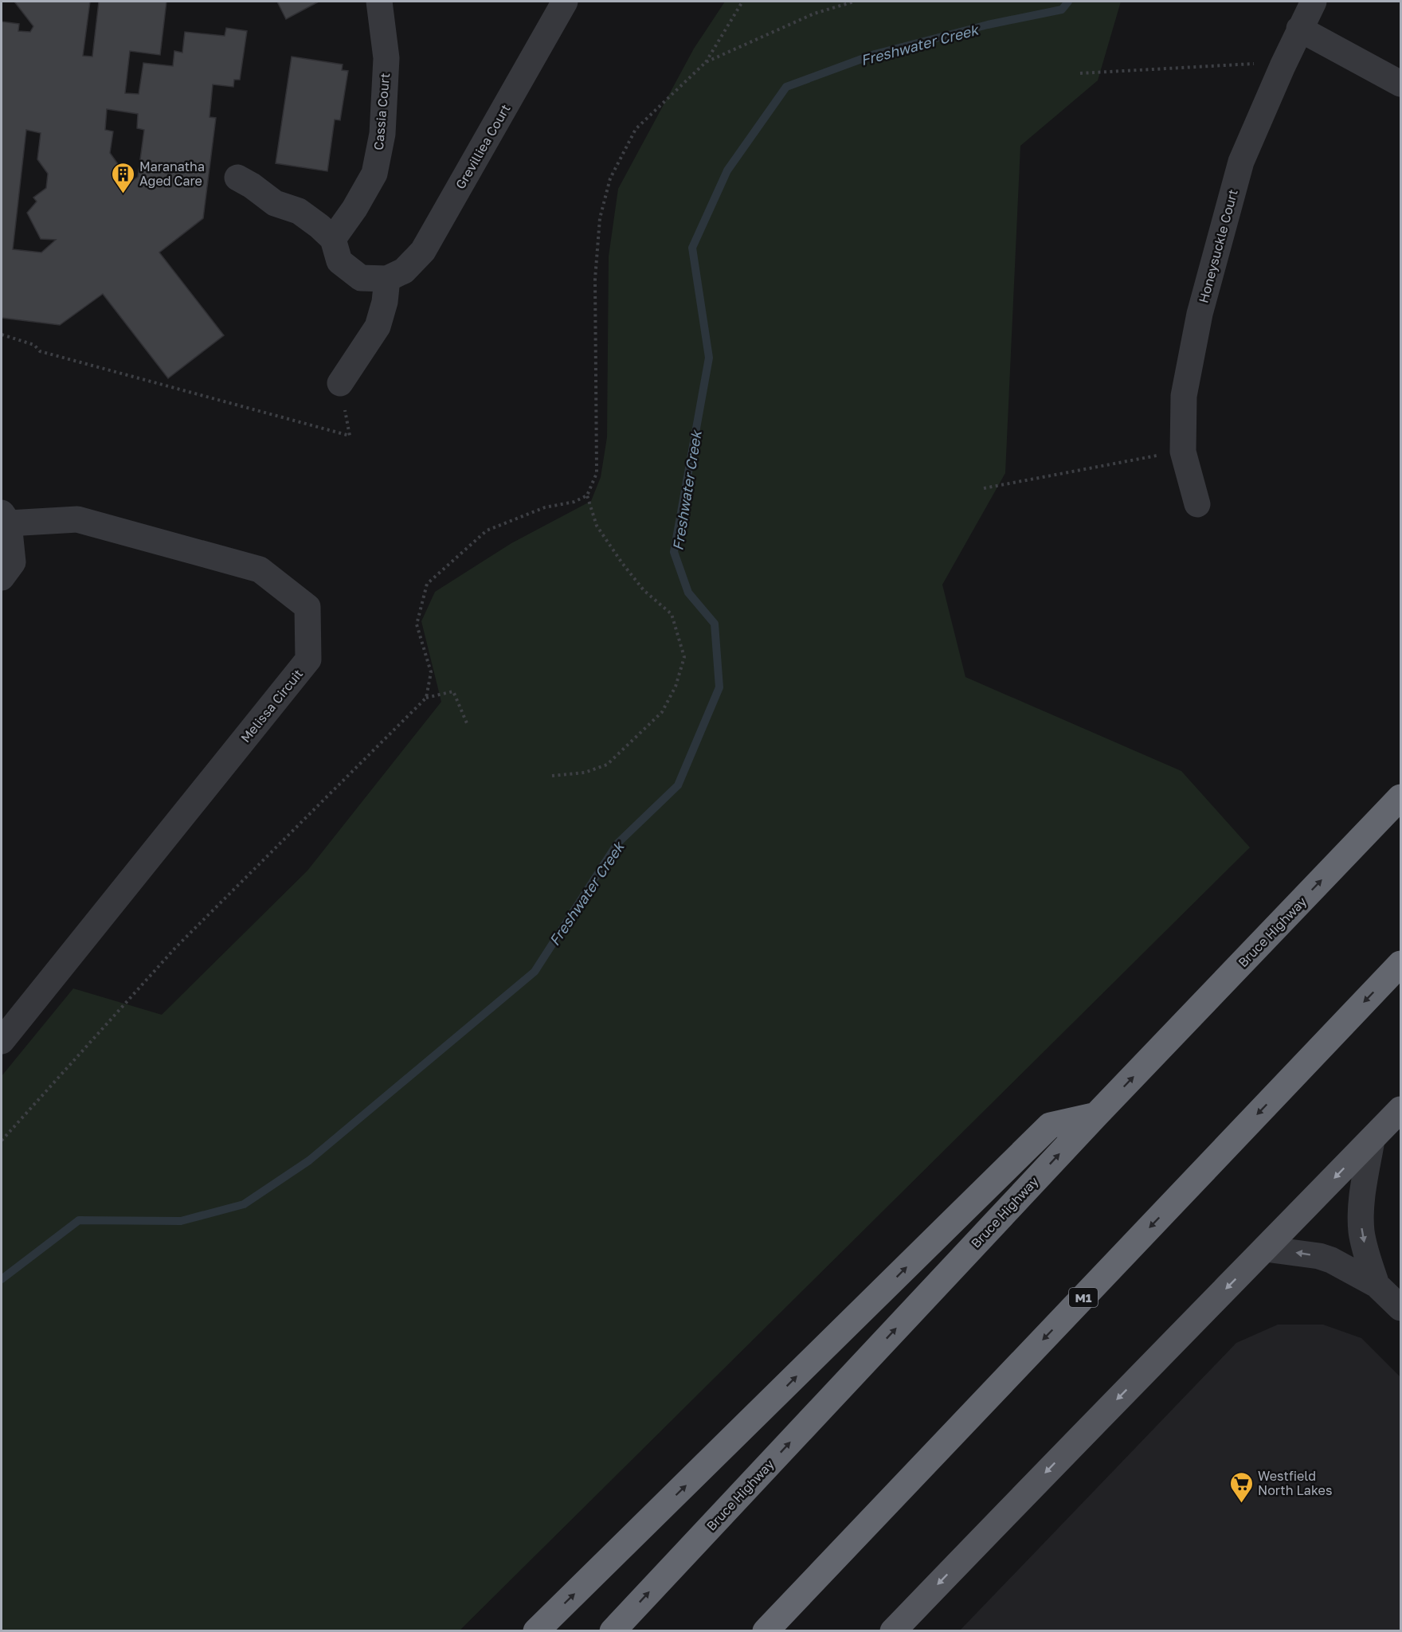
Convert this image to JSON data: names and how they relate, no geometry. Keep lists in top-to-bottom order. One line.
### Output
{"streets":{"highway":["Bruce Highway","M1"],"street":["Cassia Court","Grevilliea Court","Honeysuckle Court","Melissa Circuit"]},"water":["Freshwater Creek"],"places":{"building":["Maranatha Aged Care"],"supermarket":["Westfield North Lakes"]}}
